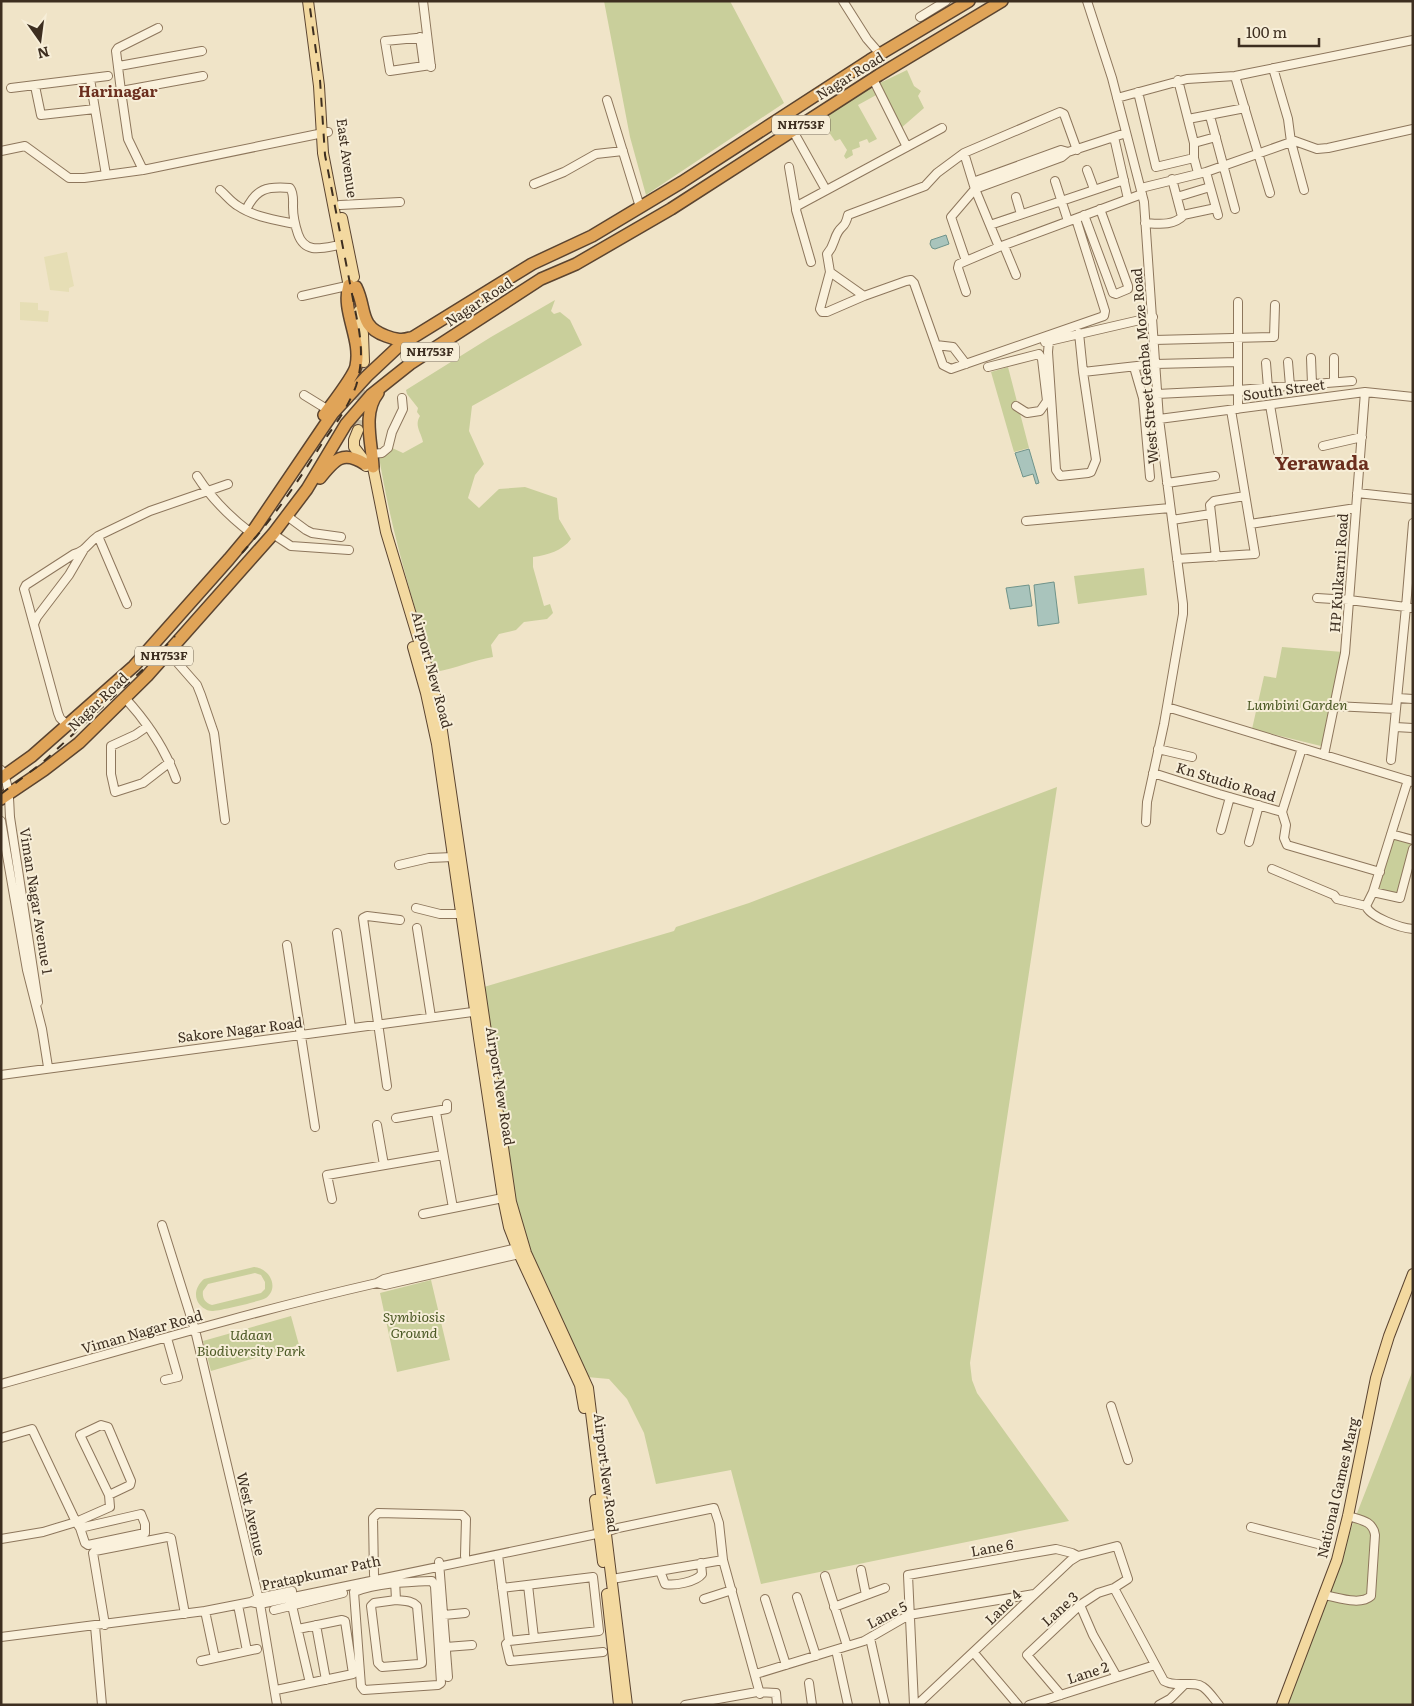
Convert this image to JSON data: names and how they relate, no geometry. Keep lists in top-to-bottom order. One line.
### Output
{"streets":{"highway":["Nagar Road","NH753F"],"main road":["East Avenue","Airport New Road","National Games Marg"],"street":["West Street Genba Moze Road","South Street","HP Kulkarni Road","Kn Studio Road","Viman Nagar Avenue 1","Sakore Nagar Road","Viman Nagar Road","West Avenue","Lane 6","Pratapkumar Path","Lane 4","Lane 3","Lane 5","Lane 2"]},"crossings":[["Nagar Road","Viman Nagar Avenue 1"],["West Street Genba Moze Road","South Street"],["West Street Genba Moze Road","Kn Studio Road"],["South Street","HP Kulkarni Road"],["Airport New Road","Sakore Nagar Road"],["Airport New Road","Viman Nagar Road"],["Airport New Road","Pratapkumar Path"],["Viman Nagar Avenue 1","Sakore Nagar Road"],["Viman Nagar Road","West Avenue"],["West Avenue","Pratapkumar Path"],["Lane 6","Lane 4"],["Lane 6","Lane 5"],["Lane 4","Lane 3"],["Lane 4","Lane 5"],["Lane 3","Lane 2"]],"districts":["Harinagar","Yerawada"],"parks":["Lumbini Garden","Symbiosis Ground","Udaan Biodiversity Park"],"scale_bar":"100 m","north":"bottom"}
